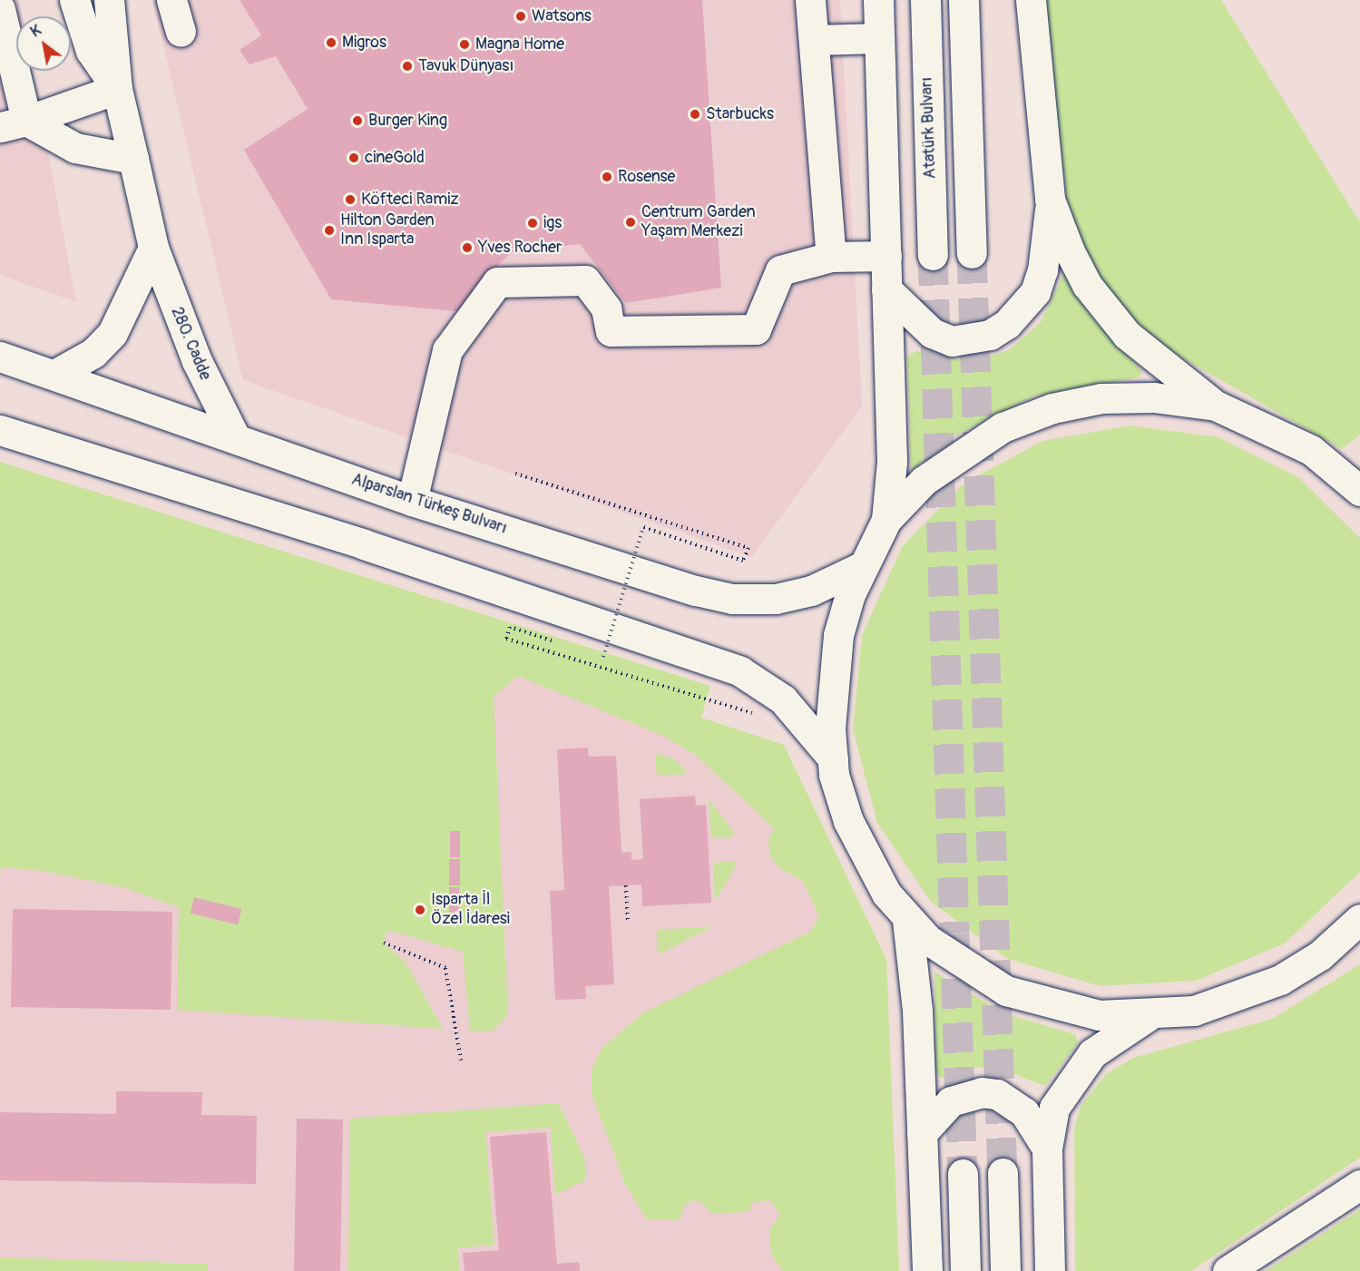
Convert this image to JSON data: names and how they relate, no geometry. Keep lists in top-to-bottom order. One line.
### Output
{"streets":{"main road":["Atatürk Bulvarı","280. Cadde","Alparslan Türkeş Bulvarı"]},"crossings":[["280. Cadde","Alparslan Türkeş Bulvarı"]],"places":["Watsons","Migros","Magna Home","Tavuk Dünyası","Starbucks","Burger King","cineGold","Rosense","Köfteci Ramiz","Centrum Garden Yaşam Merkezi","igs","Hilton Garden Inn Isparta","Yves Rocher","Isparta İl Özel İdaresi"],"north":"top left"}
